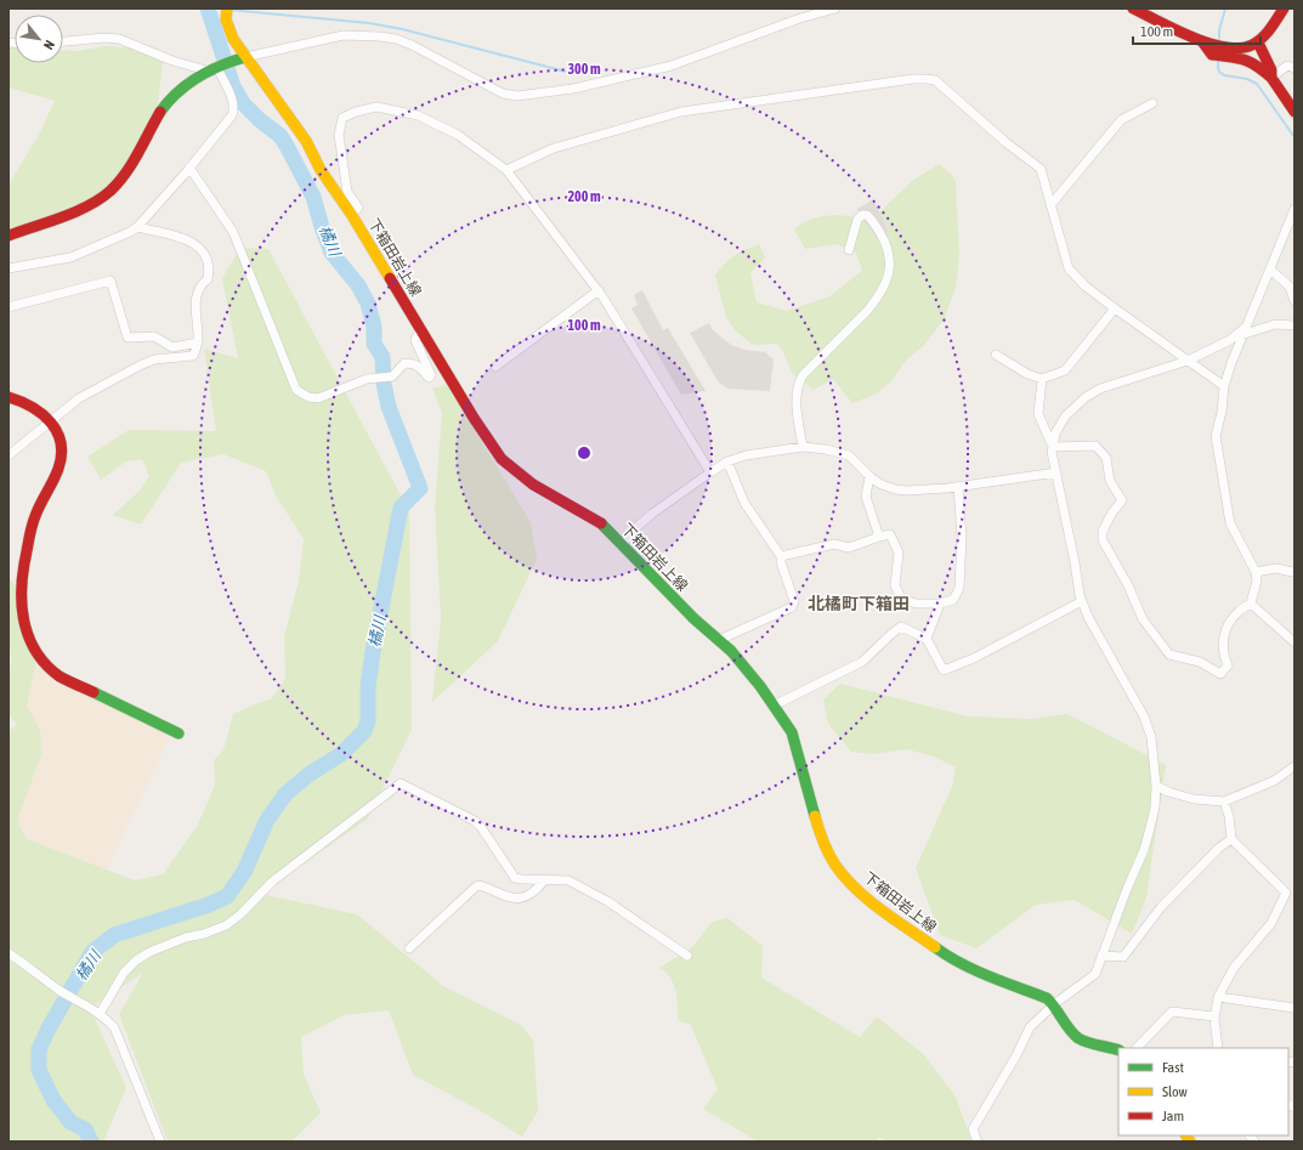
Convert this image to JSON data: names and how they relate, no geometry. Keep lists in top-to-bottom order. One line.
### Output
{"streets":{"main road":["下箱田岩上線"]},"districts":["北橘町下箱田"],"water":["橘川"],"legend":["Fast","Slow","Jam"],"scale_bar":"100 m","north":"bottom right","rings":["300 m","200 m","100 m"]}
